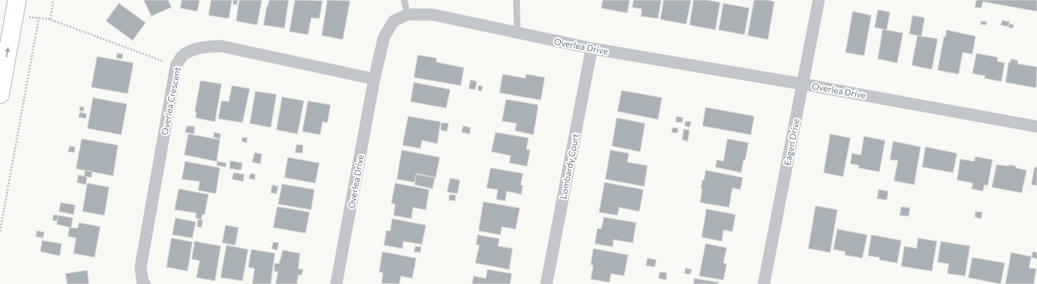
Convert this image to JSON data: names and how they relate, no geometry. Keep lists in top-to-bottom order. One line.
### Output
{"streets":{"street":["Overlea Drive","Overlea Crescent","Eagen Drive","Lombardy Court"]},"crossings":[["Overlea Drive","Overlea Crescent"],["Overlea Drive","Eagen Drive"],["Overlea Drive","Lombardy Court"]]}
